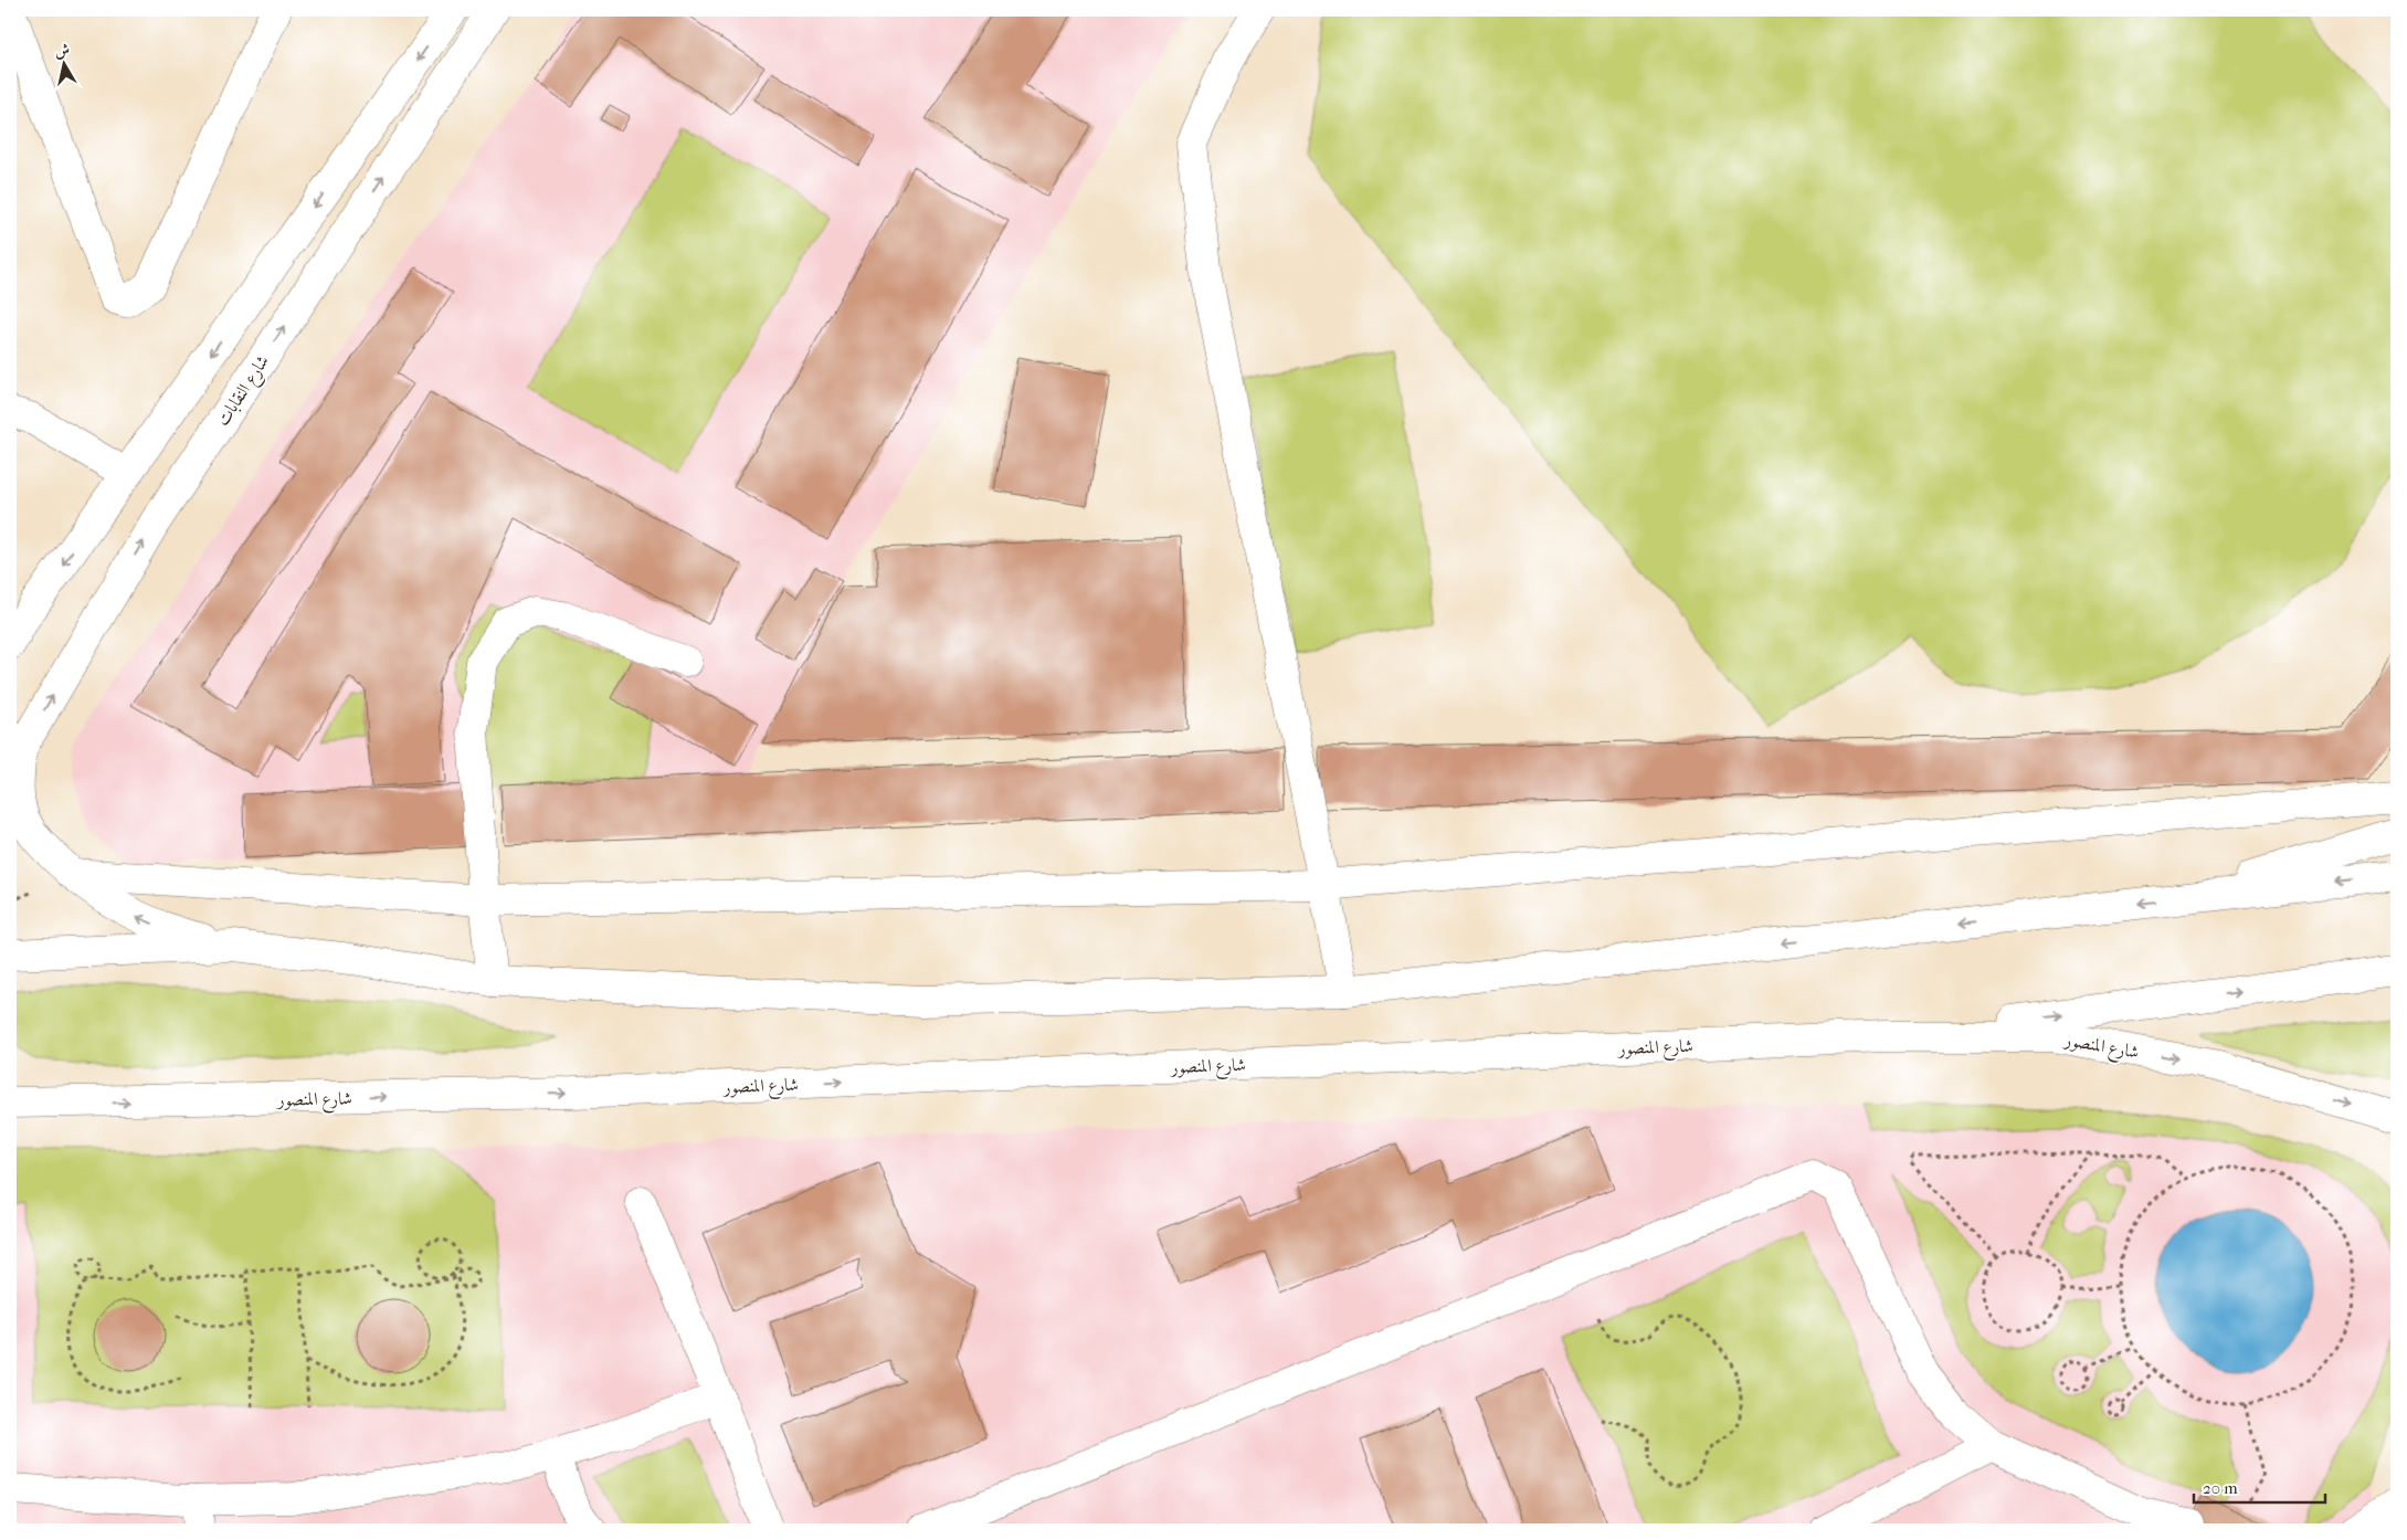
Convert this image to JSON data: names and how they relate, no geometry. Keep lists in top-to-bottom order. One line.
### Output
{"streets":{"main road":["شارع النقابات","شارع المنصور"]},"scale_bar":"20 m","north":"top"}
